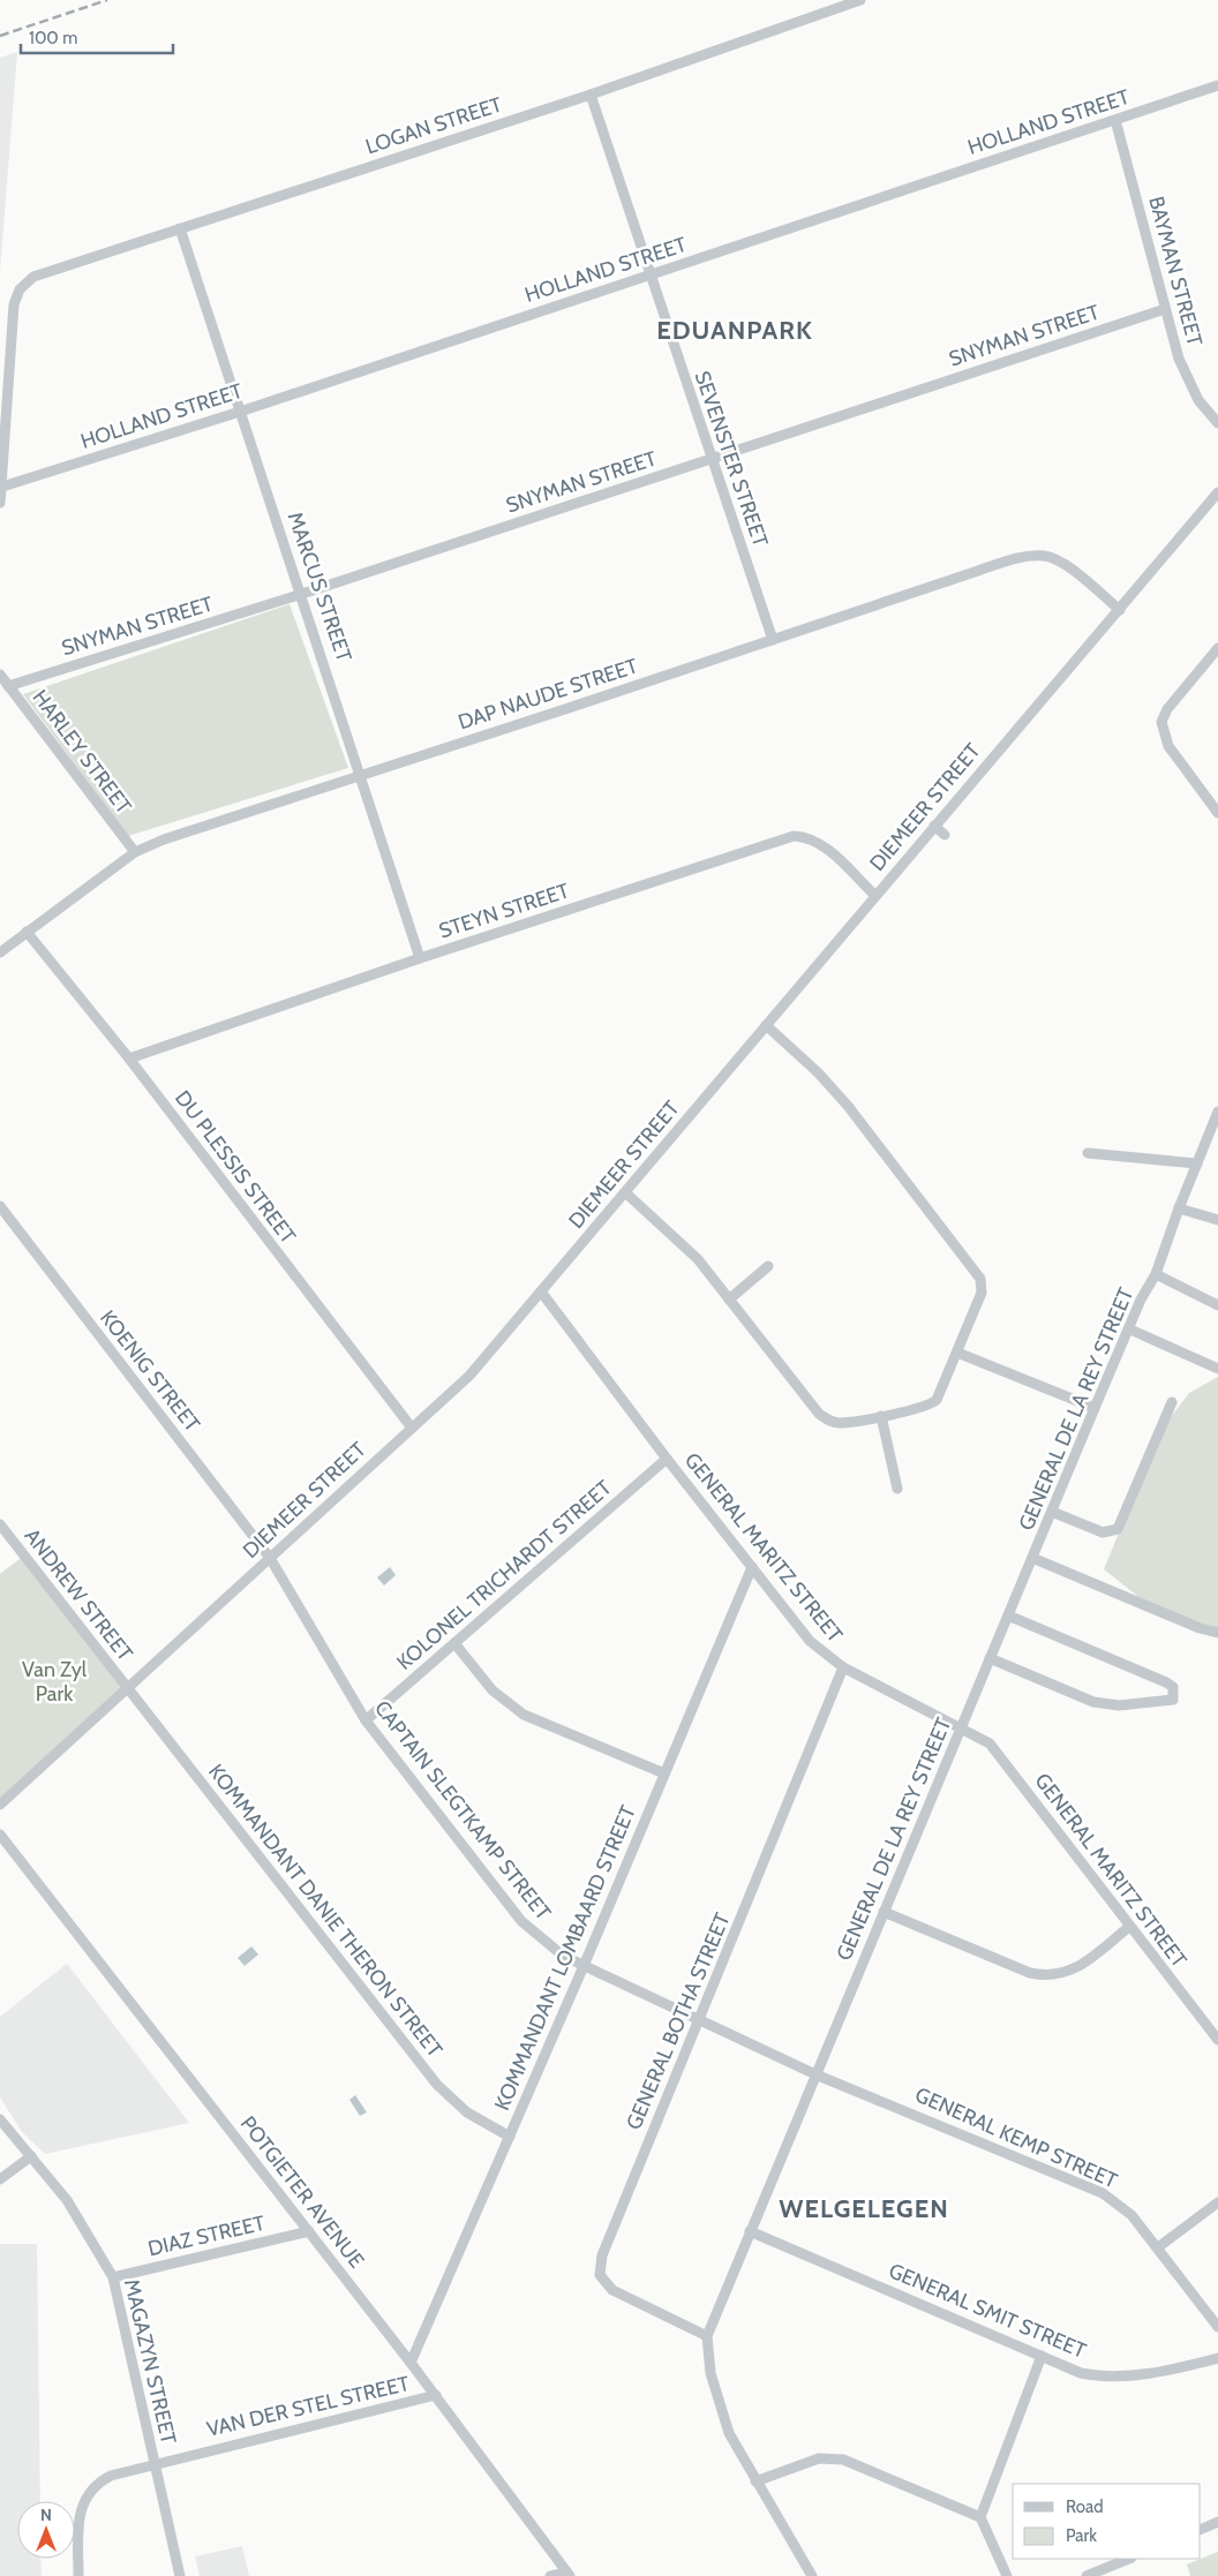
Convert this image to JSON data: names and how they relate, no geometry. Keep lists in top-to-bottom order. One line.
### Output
{"streets":{"street":["HOLLAND STREET","LOGAN STREET","BAYMAN STREET","SNYMAN STREET","SEVENSTER STREET","MARCUS STREET","DAP NAUDE STREET","HARLEY STREET","DIEMEER STREET","STEYN STREET","DU PLESSIS STREET","KOENIG STREET","GENERAL DE LA REY STREET","GENERAL MARITZ STREET","KOLONEL TRICHARDT STREET","ANDREW STREET","CAPTAIN SLEGTKAMP STREET","KOMMANDANT DANIE THERON STREET","KOMMANDANT LOMBAARD STREET","GENERAL BOTHA STREET","GENERAL KEMP STREET","POTGIETER AVENUE","DIAZ STREET","GENERAL SMIT STREET","MAGAZYN STREET","VAN DER STEL STREET"]},"crossings":[["HOLLAND STREET","LOGAN STREET"],["HOLLAND STREET","BAYMAN STREET"],["HOLLAND STREET","SEVENSTER STREET"],["HOLLAND STREET","MARCUS STREET"],["LOGAN STREET","SEVENSTER STREET"],["LOGAN STREET","MARCUS STREET"],["BAYMAN STREET","SNYMAN STREET"],["SNYMAN STREET","SEVENSTER STREET"],["SNYMAN STREET","MARCUS STREET"],["SNYMAN STREET","HARLEY STREET"],["SEVENSTER STREET","DAP NAUDE STREET"],["MARCUS STREET","DAP NAUDE STREET"],["MARCUS STREET","STEYN STREET"],["DAP NAUDE STREET","HARLEY STREET"],["DAP NAUDE STREET","DIEMEER STREET"],["DAP NAUDE STREET","DU PLESSIS STREET"],["DIEMEER STREET","STEYN STREET"],["DIEMEER STREET","DU PLESSIS STREET"],["DIEMEER STREET","KOENIG STREET"],["DIEMEER STREET","GENERAL MARITZ STREET"],["DIEMEER STREET","ANDREW STREET"],["DIEMEER STREET","CAPTAIN SLEGTKAMP STREET"],["DIEMEER STREET","KOMMANDANT DANIE THERON STREET"],["STEYN STREET","DU PLESSIS STREET"],["KOENIG STREET","CAPTAIN SLEGTKAMP STREET"],["GENERAL DE LA REY STREET","GENERAL MARITZ STREET"],["GENERAL DE LA REY STREET","CAPTAIN SLEGTKAMP STREET"],["GENERAL DE LA REY STREET","GENERAL BOTHA STREET"],["GENERAL DE LA REY STREET","GENERAL KEMP STREET"],["GENERAL DE LA REY STREET","GENERAL SMIT STREET"],["GENERAL MARITZ STREET","KOLONEL TRICHARDT STREET"],["GENERAL MARITZ STREET","KOMMANDANT LOMBAARD STREET"],["GENERAL MARITZ STREET","GENERAL BOTHA STREET"],["KOLONEL TRICHARDT STREET","CAPTAIN SLEGTKAMP STREET"],["ANDREW STREET","KOMMANDANT DANIE THERON STREET"],["CAPTAIN SLEGTKAMP STREET","KOMMANDANT LOMBAARD STREET"],["CAPTAIN SLEGTKAMP STREET","GENERAL BOTHA STREET"],["CAPTAIN SLEGTKAMP STREET","GENERAL KEMP STREET"],["KOMMANDANT DANIE THERON STREET","KOMMANDANT LOMBAARD STREET"],["KOMMANDANT LOMBAARD STREET","POTGIETER AVENUE"],["POTGIETER AVENUE","DIAZ STREET"],["POTGIETER AVENUE","VAN DER STEL STREET"],["DIAZ STREET","MAGAZYN STREET"],["MAGAZYN STREET","VAN DER STEL STREET"]],"districts":["EDUANPARK","WELGELEGEN"],"parks":["Van Zyl Park"],"legend":["Road","Park"],"scale_bar":"100 m","north":"top"}
